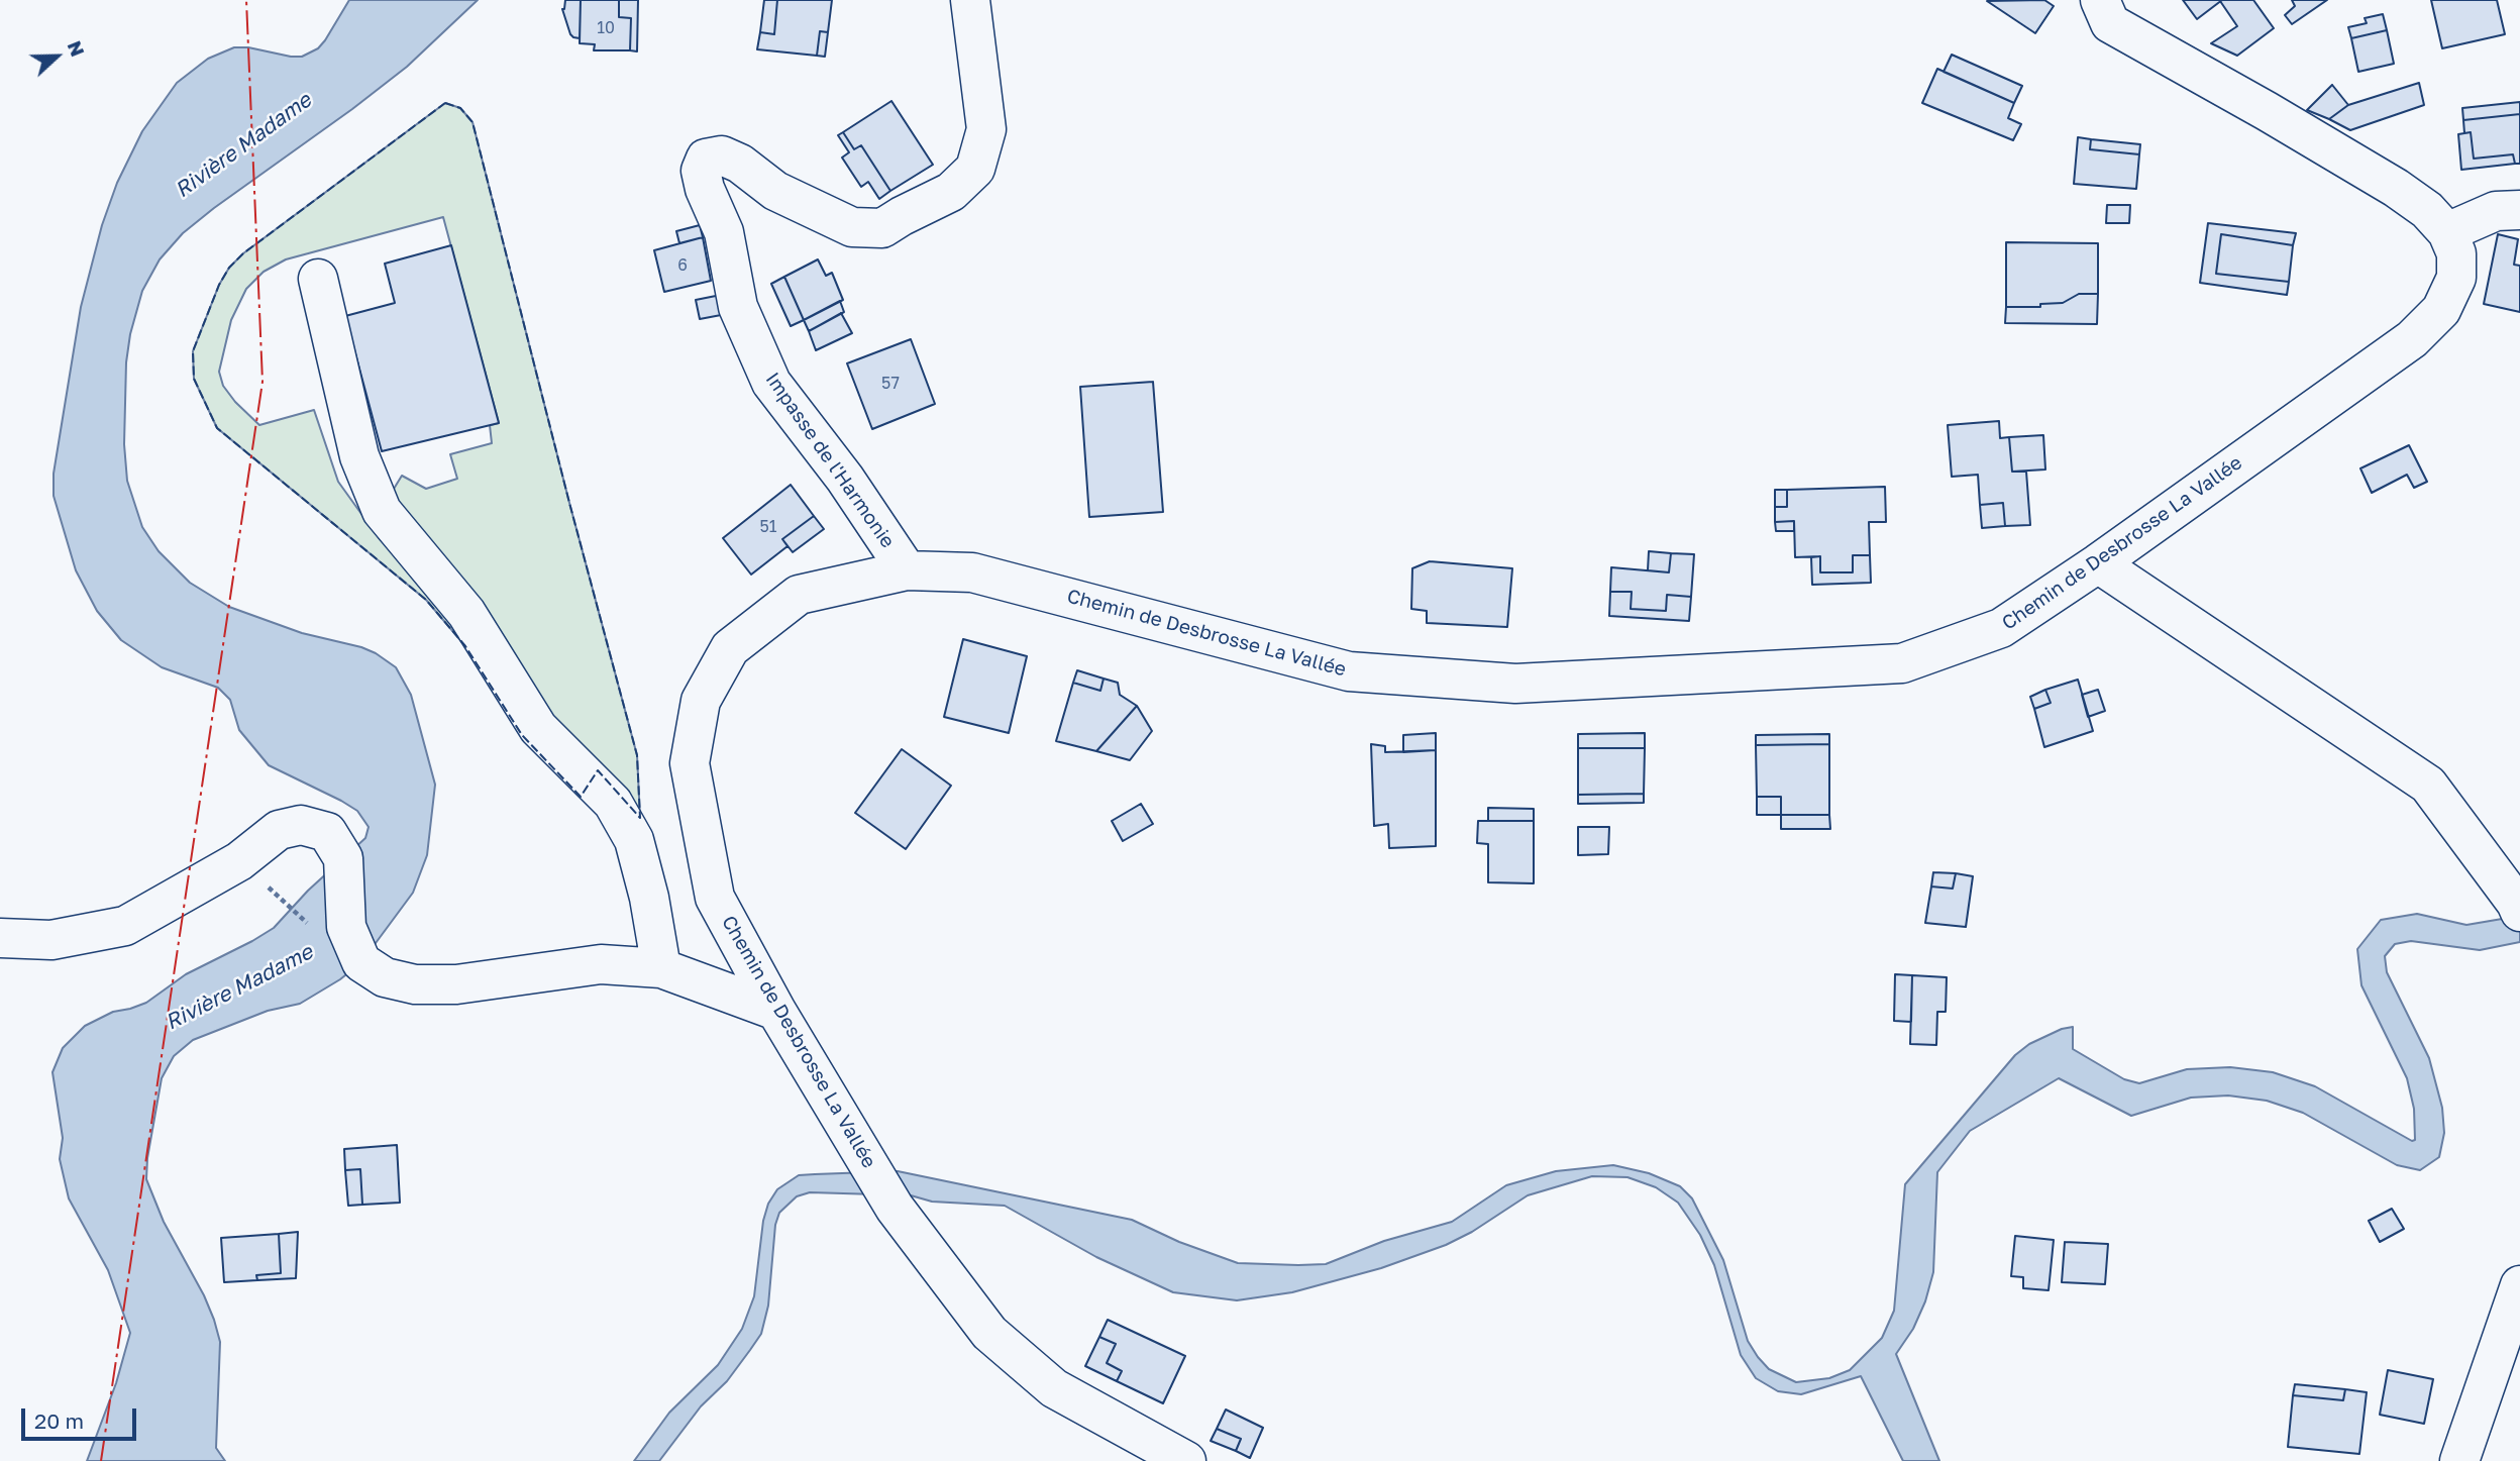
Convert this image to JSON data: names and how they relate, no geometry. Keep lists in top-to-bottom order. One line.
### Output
{"streets":{"street":["Impasse de l'Harmonie","Chemin de Desbrosse La Vallée"]},"crossings":[["Impasse de l'Harmonie","Chemin de Desbrosse La Vallée"]],"water":["Rivière Madame"],"house_numbers":["10","6","57","51"],"scale_bar":"20 m","north":"right"}
